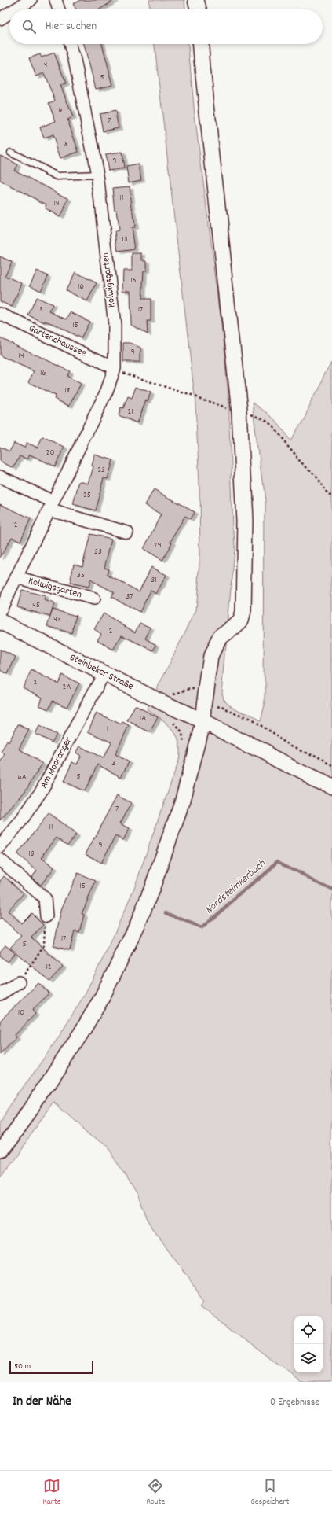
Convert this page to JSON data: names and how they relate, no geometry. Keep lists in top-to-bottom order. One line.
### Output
{"streets":{"street":["Kolwigsgarten","Gartenchaussee","Steinbeker Straße","Am Mooranger"]},"crossings":[["Kolwigsgarten","Gartenchaussee"],["Steinbeker Straße","Am Mooranger"]],"water":["Nordsteimkerbach"],"house_numbers":["4","5","6","7","8","9","11","14","13","15","16","13","17","15","19","14","16","18","21","20","23","25","12","29","33","35","31","37","45","43","2","2","2A","1A","1","3","5","6A","7","11","9","13","15","17","5","12","10"],"scale_bar":"50 m","page":{"search":"Hier suchen","scale":"50 m","heading":["In der Nähe","0 Ergebnisse"],"nav":["Karte","Route","Gespeichert"]}}
